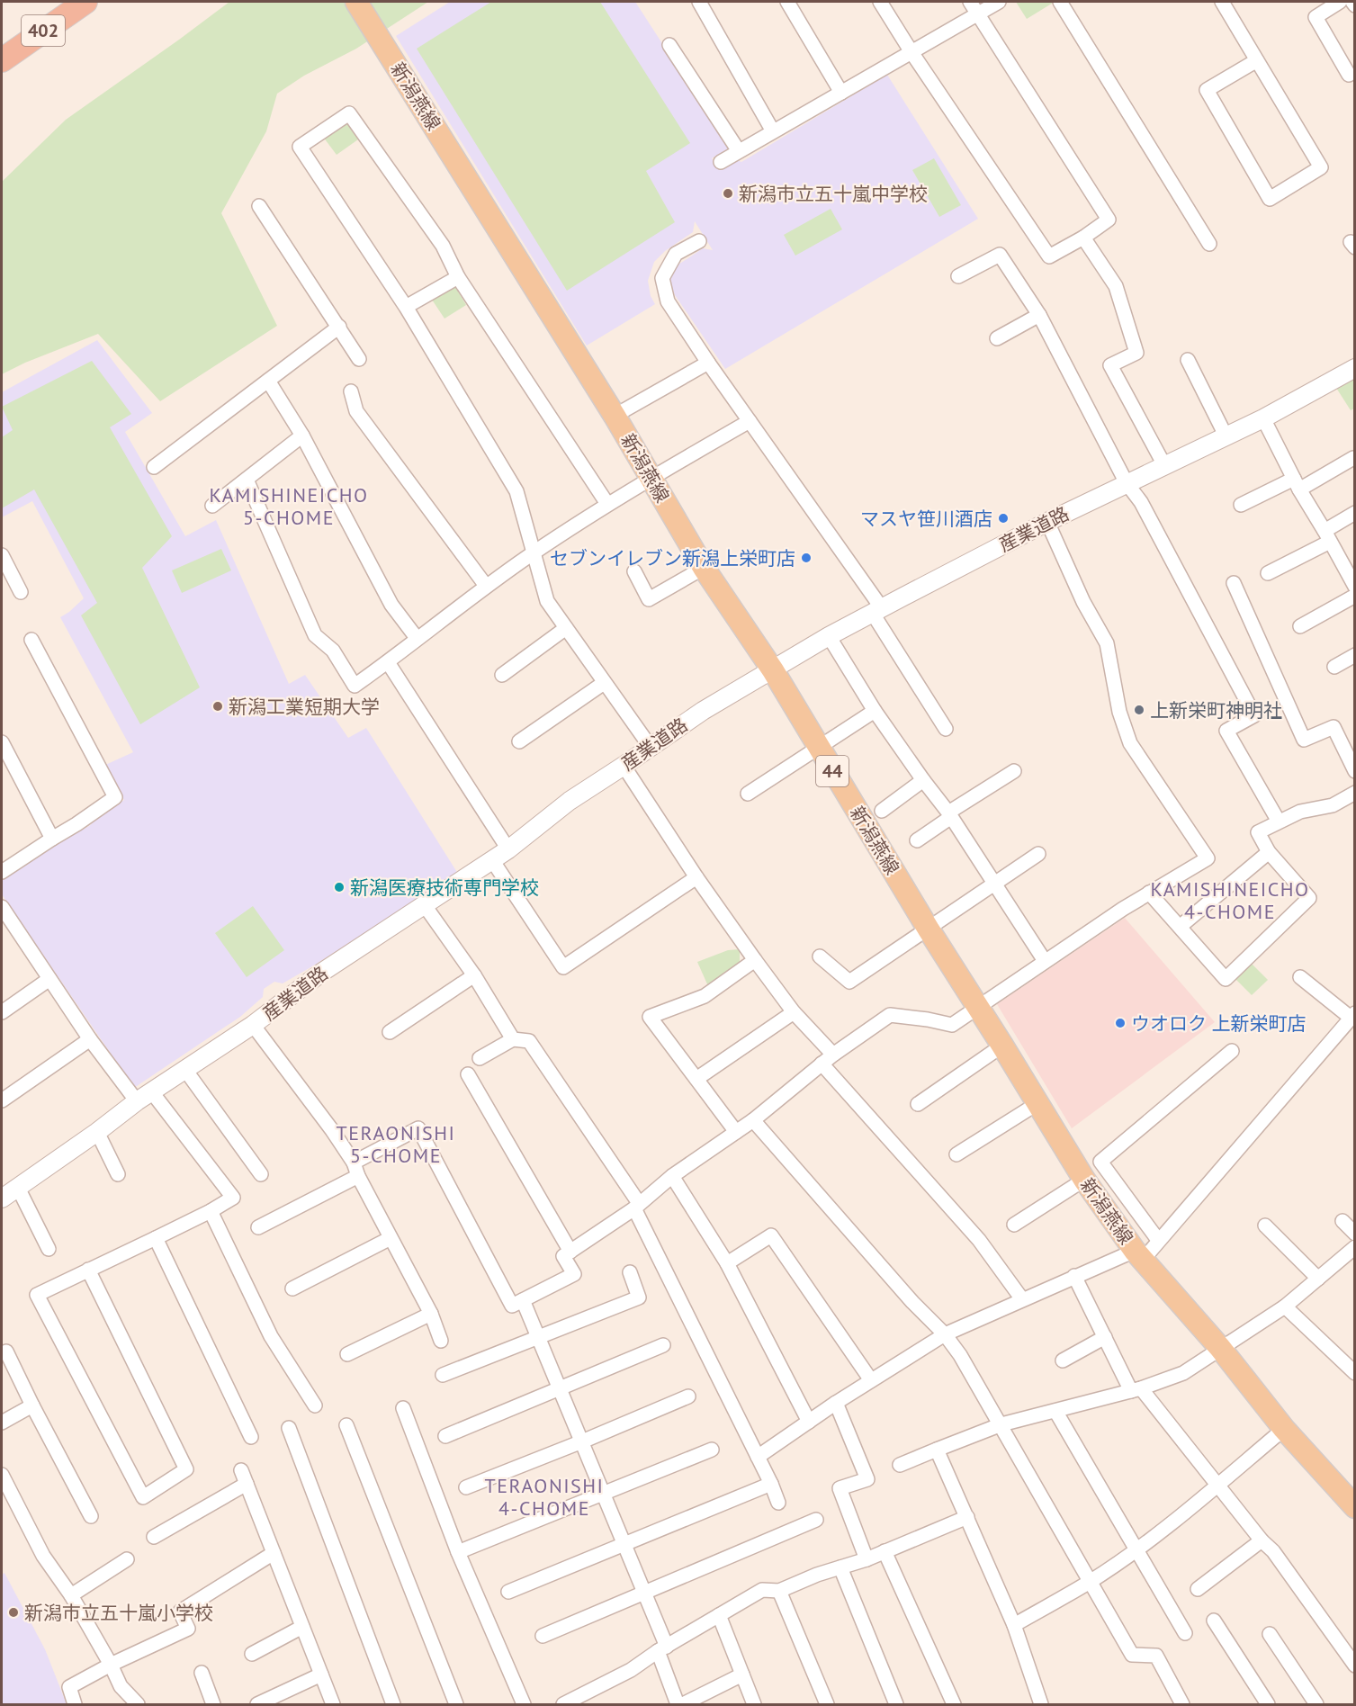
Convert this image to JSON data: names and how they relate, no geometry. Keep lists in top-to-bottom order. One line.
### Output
{"streets":{"highway":["402"],"main road":["新潟燕線","44"],"street":["産業道路"]},"crossings":[["新潟燕線","産業道路"]],"districts":["KAMISHINEICHO 5-CHOME","KAMISHINEICHO 4-CHOME","TERAONISHI 5-CHOME","TERAONISHI 4-CHOME"],"places":["新潟市立五十嵐中学校","マスヤ笹川酒店","セブンイレブン新潟上栄町店","新潟工業短期大学","上新栄町神明社","新潟医療技術専門学校","ウオロク 上新栄町店","新潟市立五十嵐小学校"]}
